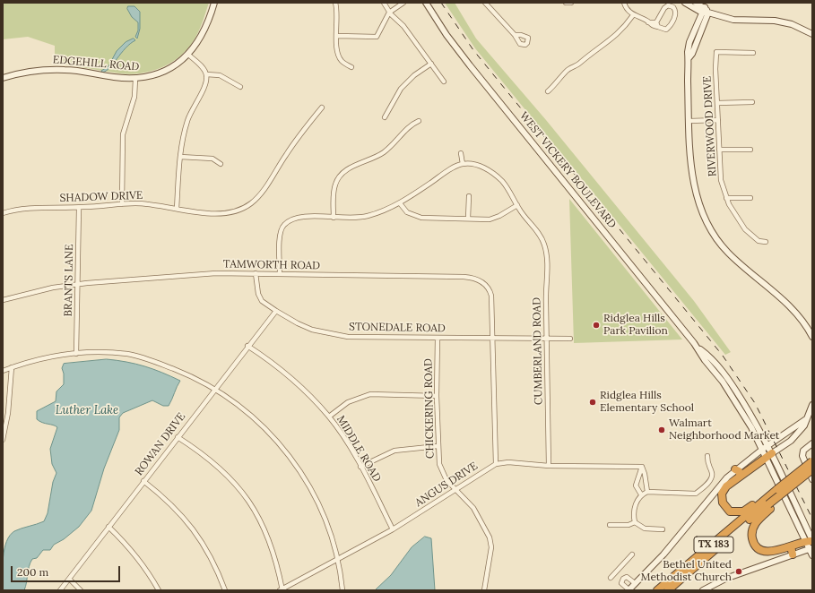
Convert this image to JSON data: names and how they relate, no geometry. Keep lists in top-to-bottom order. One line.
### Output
{"streets":{"highway":["TX 183"],"main road":["EDGEHILL ROAD","WEST VICKERY BOULEVARD"],"street":["RIVERWOOD DRIVE","SHADOW DRIVE","TAMWORTH ROAD","BRANTS LANE","STONEDALE ROAD","CUMBERLAND ROAD","CHICKERING ROAD","ROWAN DRIVE","MIDDLE ROAD","ANGUS DRIVE"]},"crossings":[["SHADOW DRIVE","BRANTS LANE"],["TAMWORTH ROAD","BRANTS LANE"],["TAMWORTH ROAD","STONEDALE ROAD"],["TAMWORTH ROAD","ANGUS DRIVE"],["STONEDALE ROAD","CUMBERLAND ROAD"],["STONEDALE ROAD","CHICKERING ROAD"],["STONEDALE ROAD","ROWAN DRIVE"],["CUMBERLAND ROAD","ANGUS DRIVE"],["CHICKERING ROAD","ANGUS DRIVE"],["ROWAN DRIVE","MIDDLE ROAD"],["MIDDLE ROAD","ANGUS DRIVE"]],"water":["Luther Lake"],"places":["Ridglea Hills Park Pavilion","Ridglea Hills Elementary School","Walmart Neighborhood Market","Bethel United Methodist Church"],"scale_bar":"200 m"}
